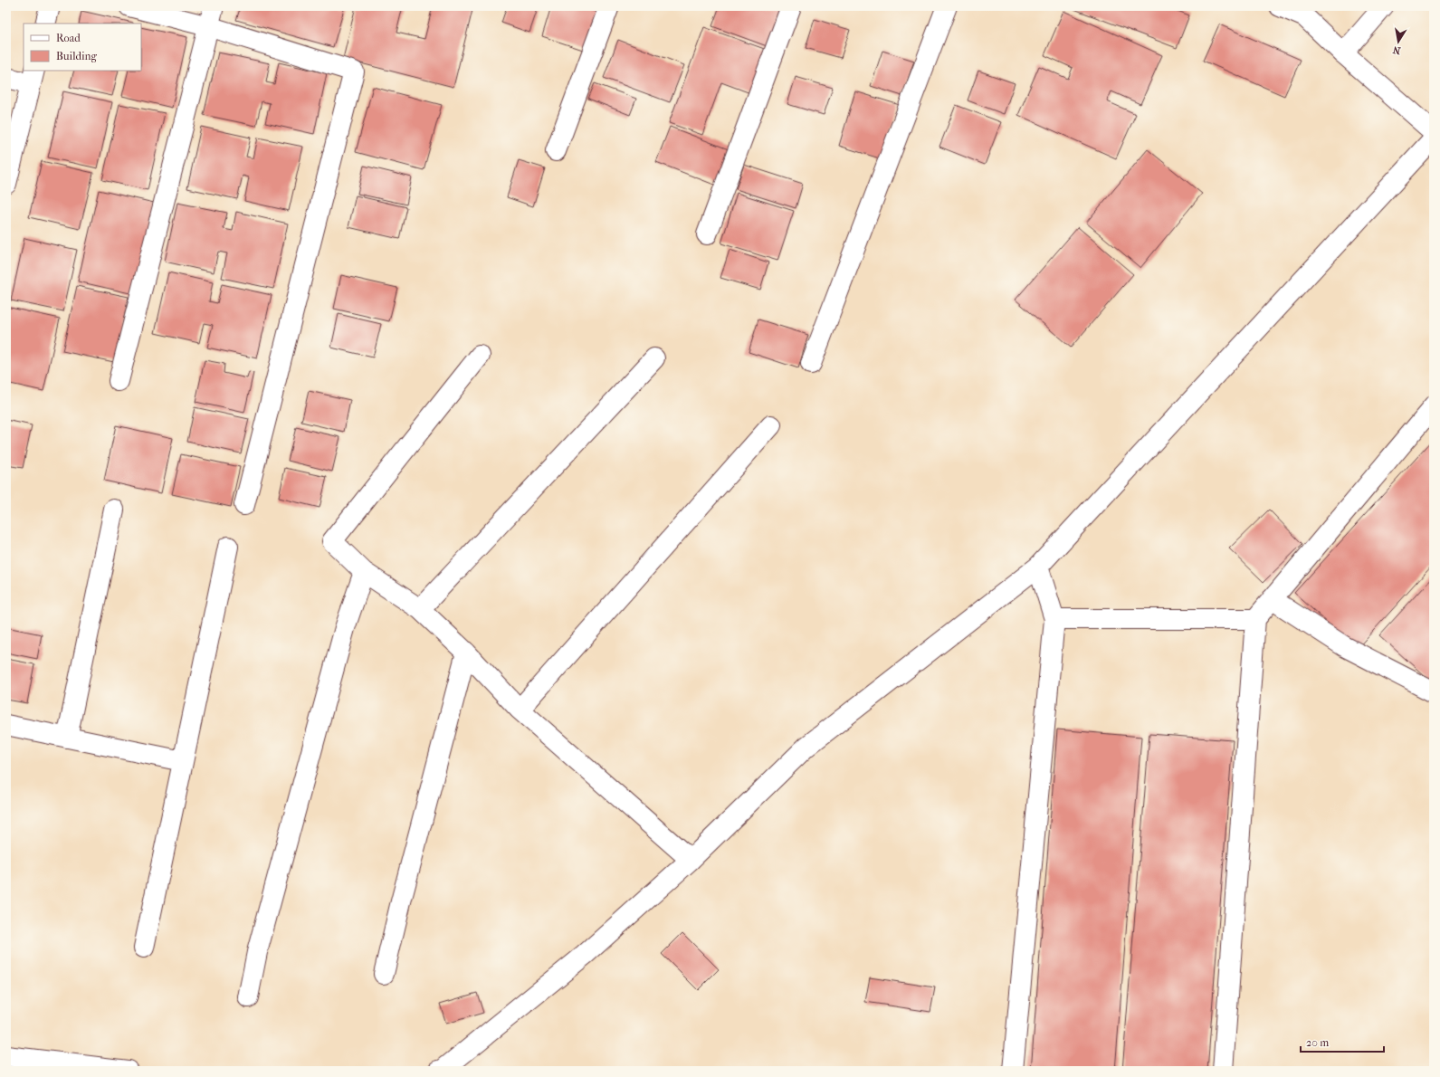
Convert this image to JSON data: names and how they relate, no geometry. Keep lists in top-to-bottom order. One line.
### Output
{"legend":["Road","Building"],"scale_bar":"20 m","north":"bottom"}
